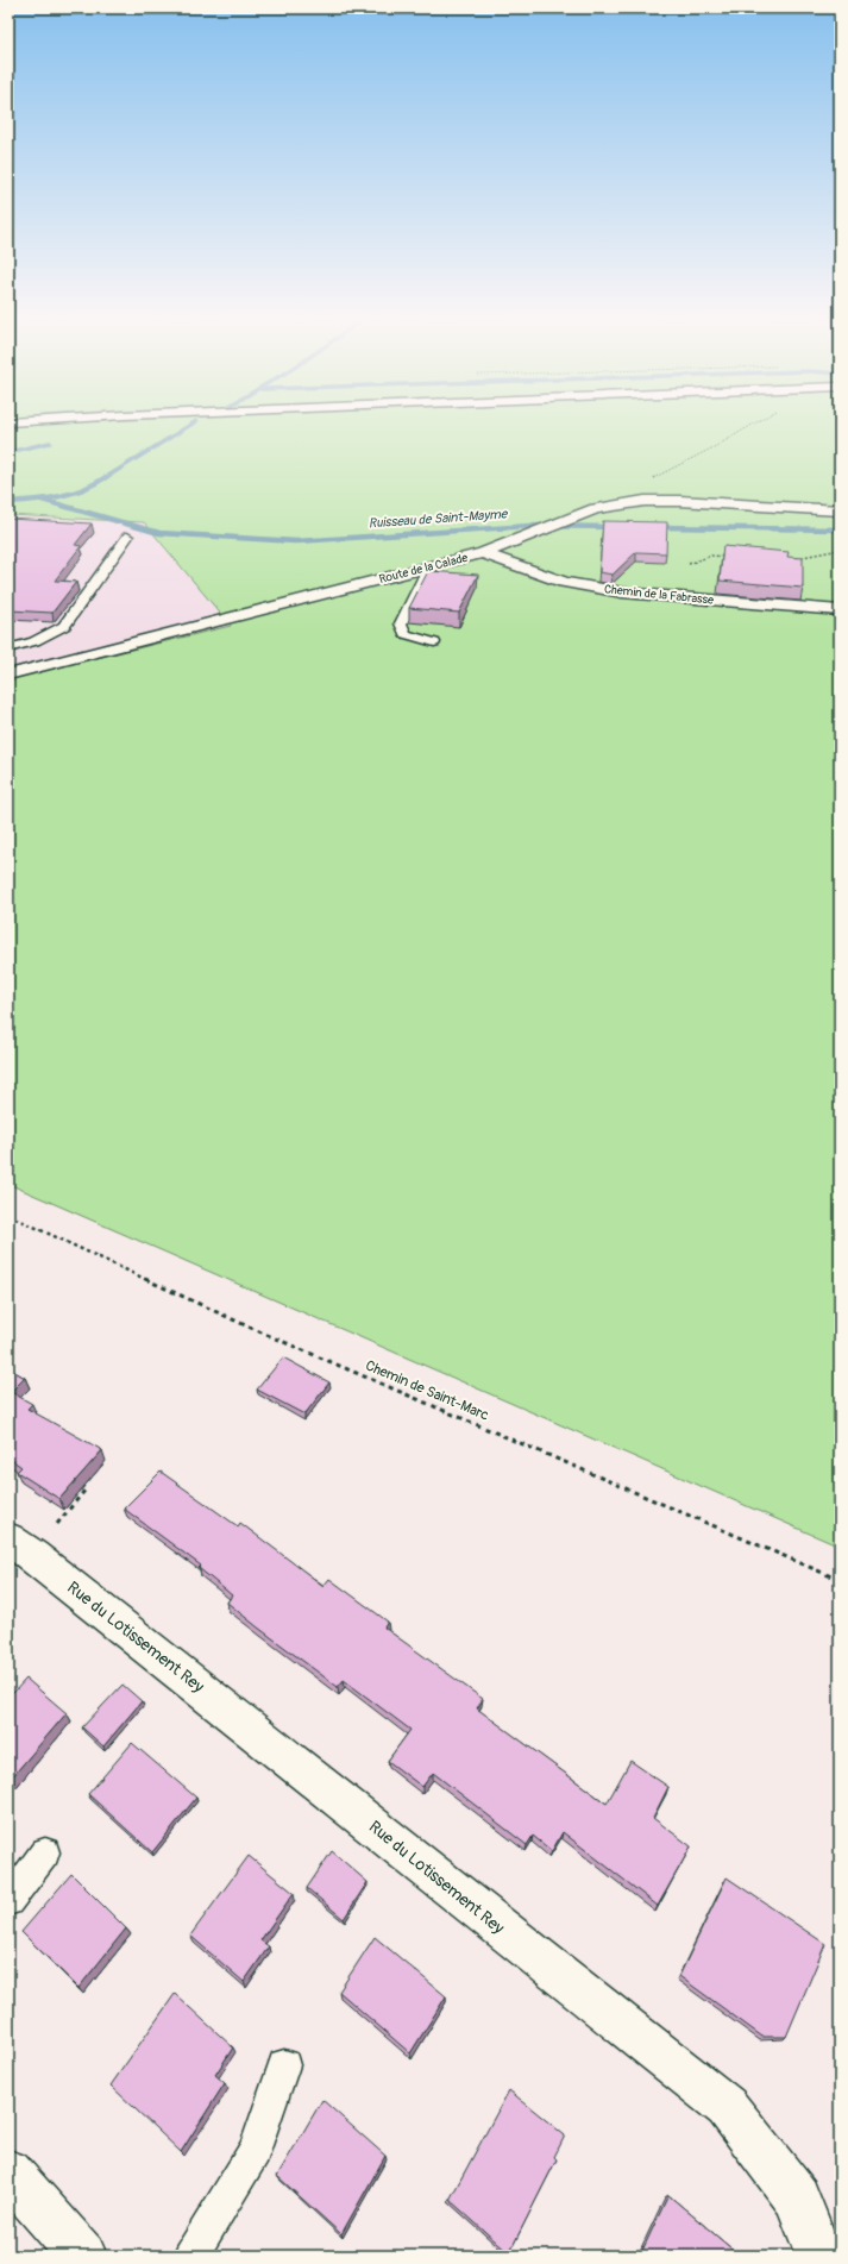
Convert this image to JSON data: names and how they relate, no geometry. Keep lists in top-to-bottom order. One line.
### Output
{"streets":{"street":["Route de la Calade","Chemin de la Fabrasse","Rue du Lotissement Rey"],"path":["Chemin de Saint-Marc"]},"crossings":[["Route de la Calade","Chemin de la Fabrasse"]],"water":["Ruisseau de Saint-Mayme"]}
